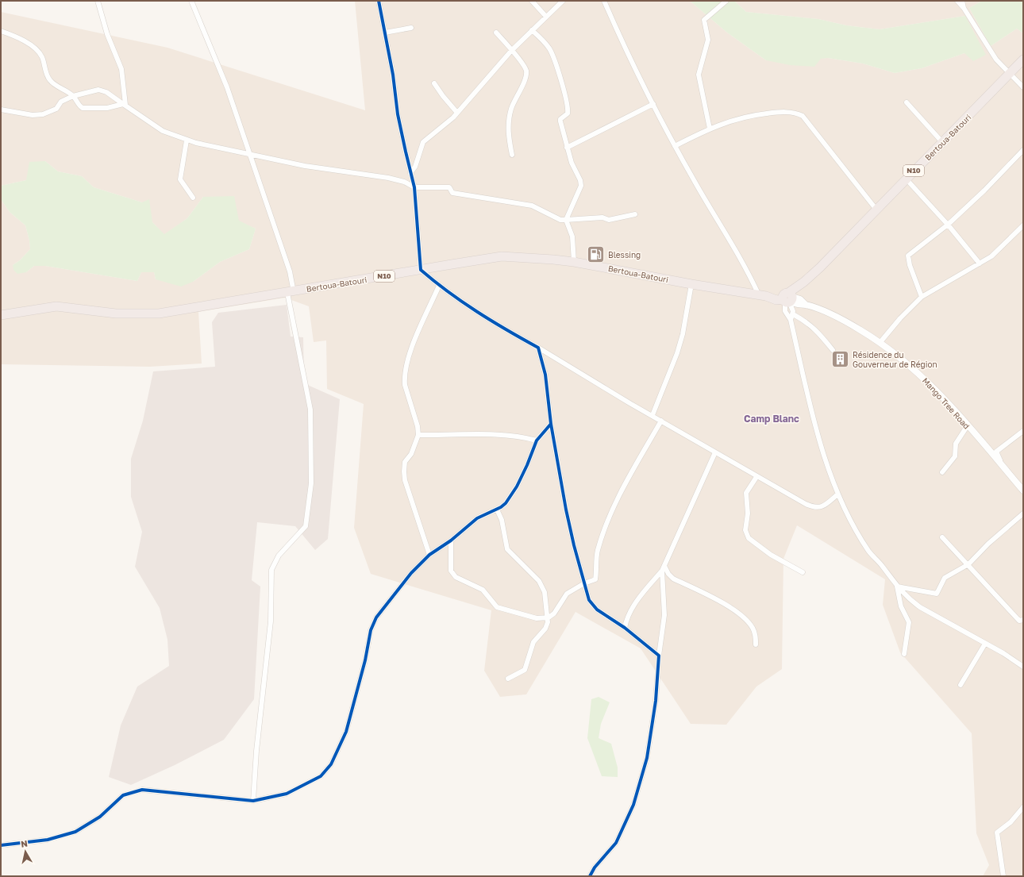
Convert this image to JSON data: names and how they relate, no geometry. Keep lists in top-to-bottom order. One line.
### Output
{"streets":{"highway":["Bertoua-Batouri","N10"],"main road":["Mango Tree Road"]},"crossings":[["Bertoua-Batouri","Mango Tree Road"]],"districts":["Camp Blanc"],"places":{"fuel station":["Blessing"],"building":["Résidence du Gouverneur de Région"]},"north":"top"}
